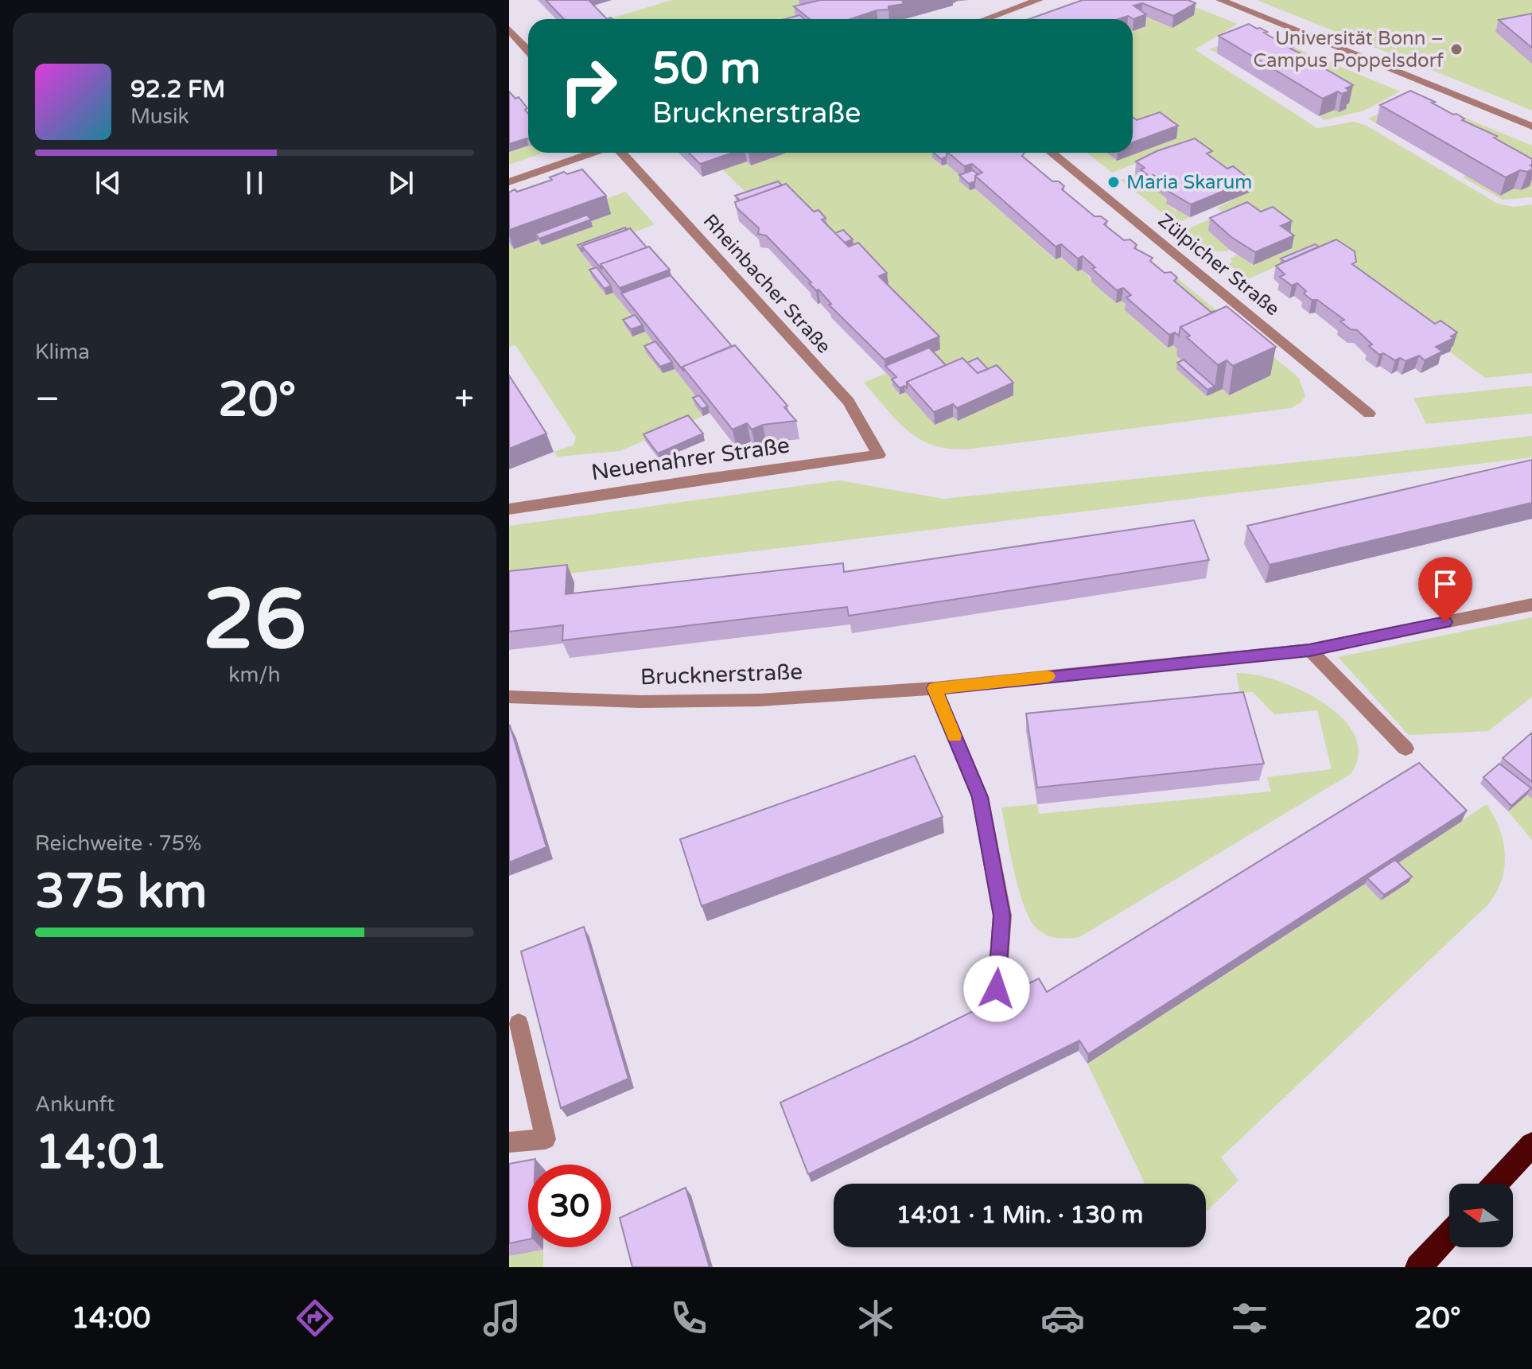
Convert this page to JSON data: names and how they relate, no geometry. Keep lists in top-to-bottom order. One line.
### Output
{"streets":{"street":["Zülpicher Straße","Rheinbacher Straße","Neuenahrer Straße","Brucknerstraße"]},"crossings":[["Rheinbacher Straße","Neuenahrer Straße"]],"places":["Universität Bonn – Campus Poppelsdorf","Maria Skarum"],"north":"left","page":{"turn":["50 m","Brucknerstraße"],"song":["92.2 FM","Musik"],"tile":["Klima",["26","km/h"],["Reichweite · 75%","375 km"],["Ankunft","14:01"]],"heat":["−","20°","+"],"limit":"30","trip":"14:01 · 1 Min. · 130 m","tabs":["14:00","20°"]}}
